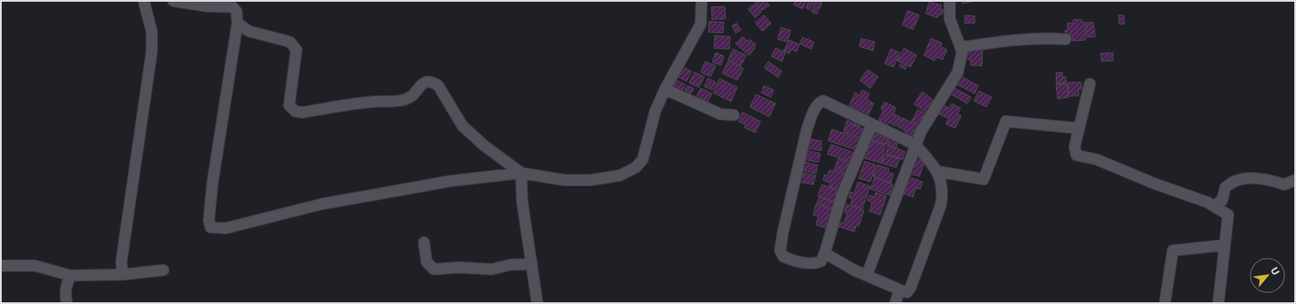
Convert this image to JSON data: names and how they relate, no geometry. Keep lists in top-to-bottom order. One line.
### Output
{"north":"top right"}
